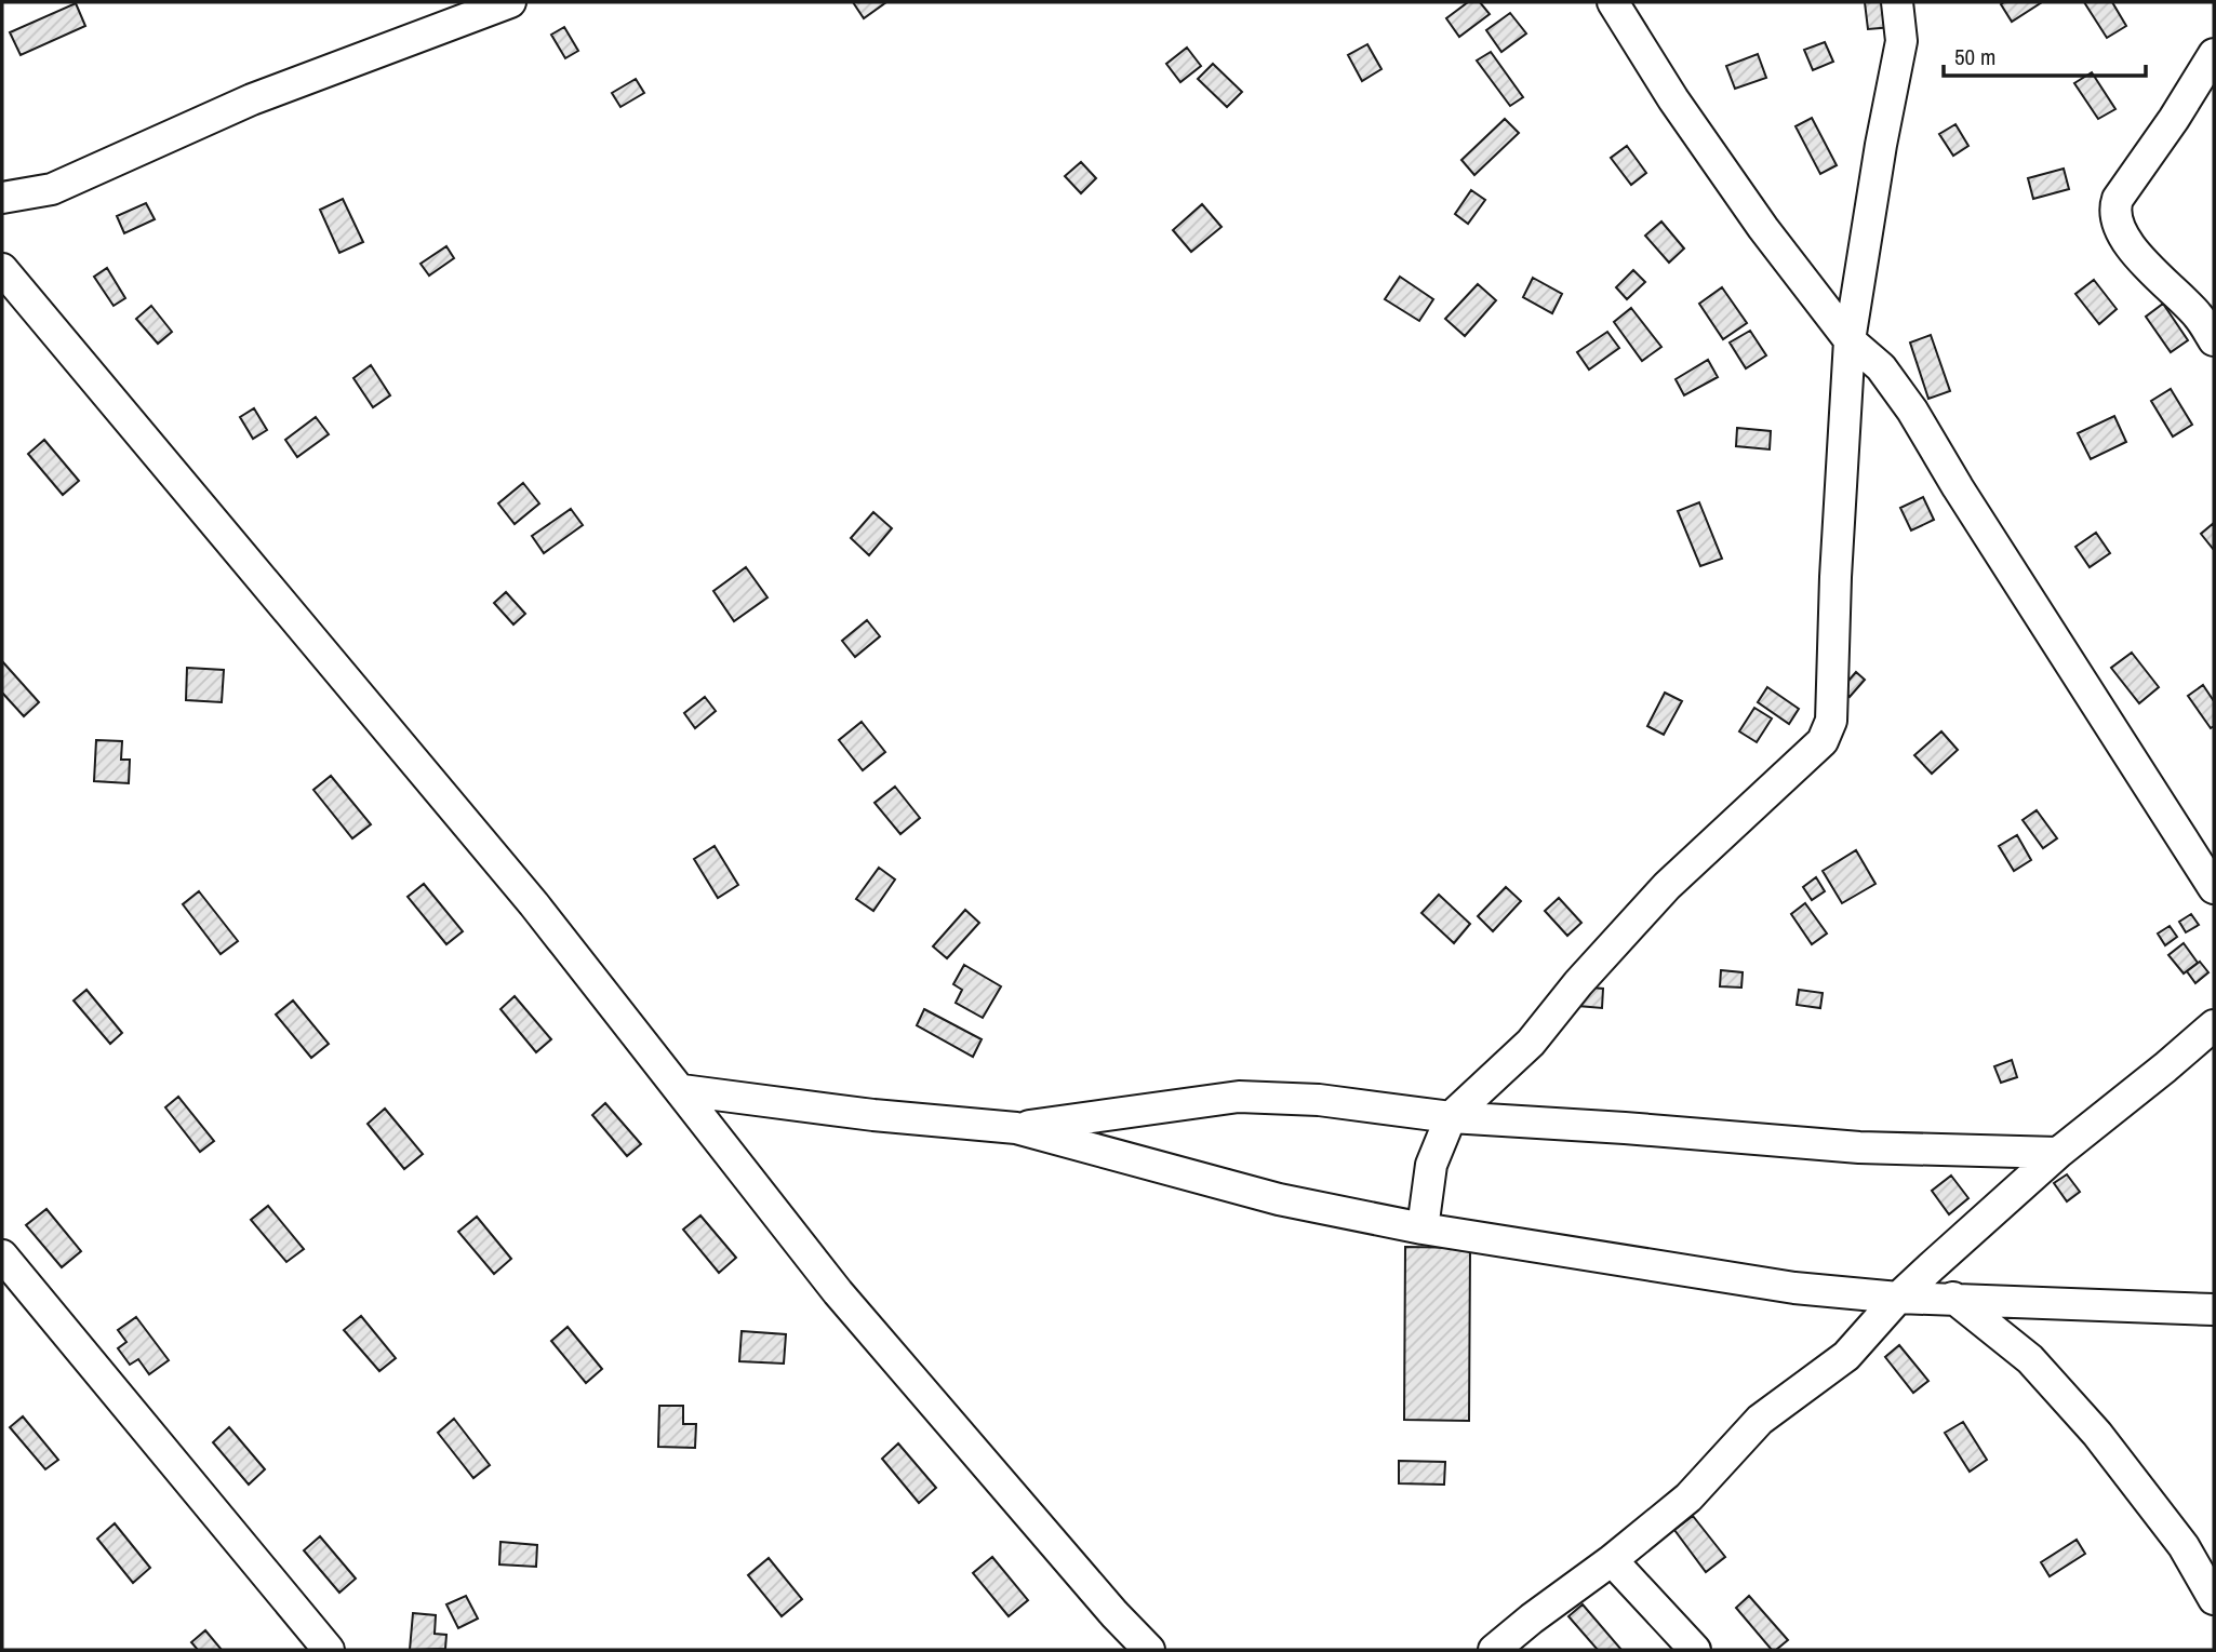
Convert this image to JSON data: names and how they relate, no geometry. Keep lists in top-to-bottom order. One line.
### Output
{"scale_bar":"50 m"}
